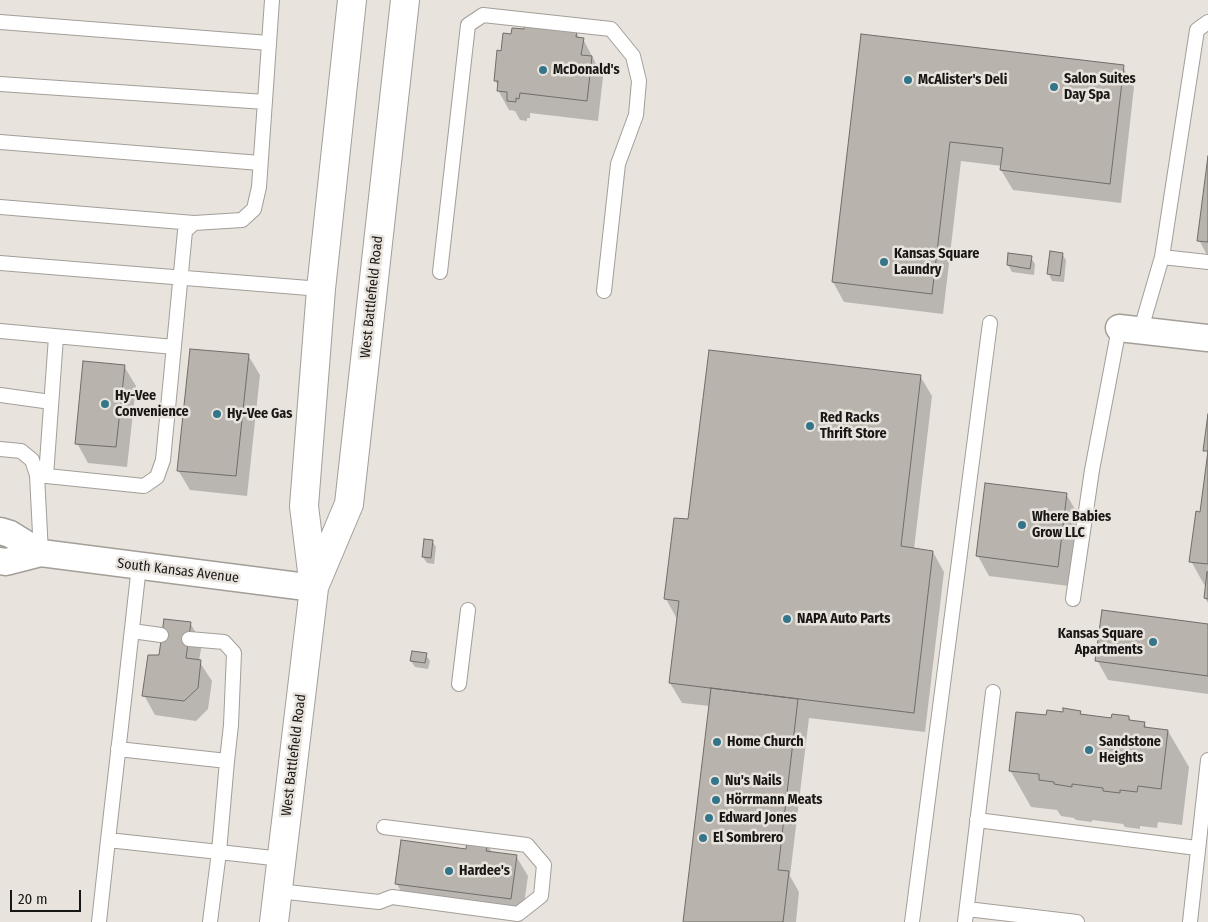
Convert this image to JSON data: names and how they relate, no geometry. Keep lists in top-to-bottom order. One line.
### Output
{"streets":{"main road":["West Battlefield Road"],"street":["South Kansas Avenue"]},"crossings":[["West Battlefield Road","South Kansas Avenue"]],"places":["McDonald's","McAlister's Deli","Salon Suites Day Spa","Kansas Square Laundry","Hy-Vee Convenience","Hy-Vee Gas","Red Racks Thrift Store","Where Babies Grow LLC","NAPA Auto Parts","Kansas Square Apartments","Home Church","Sandstone Heights","Nu's Nails","Hörrmann Meats","Edward Jones","El Sombrero","Hardee's"],"scale_bar":"20 m"}
